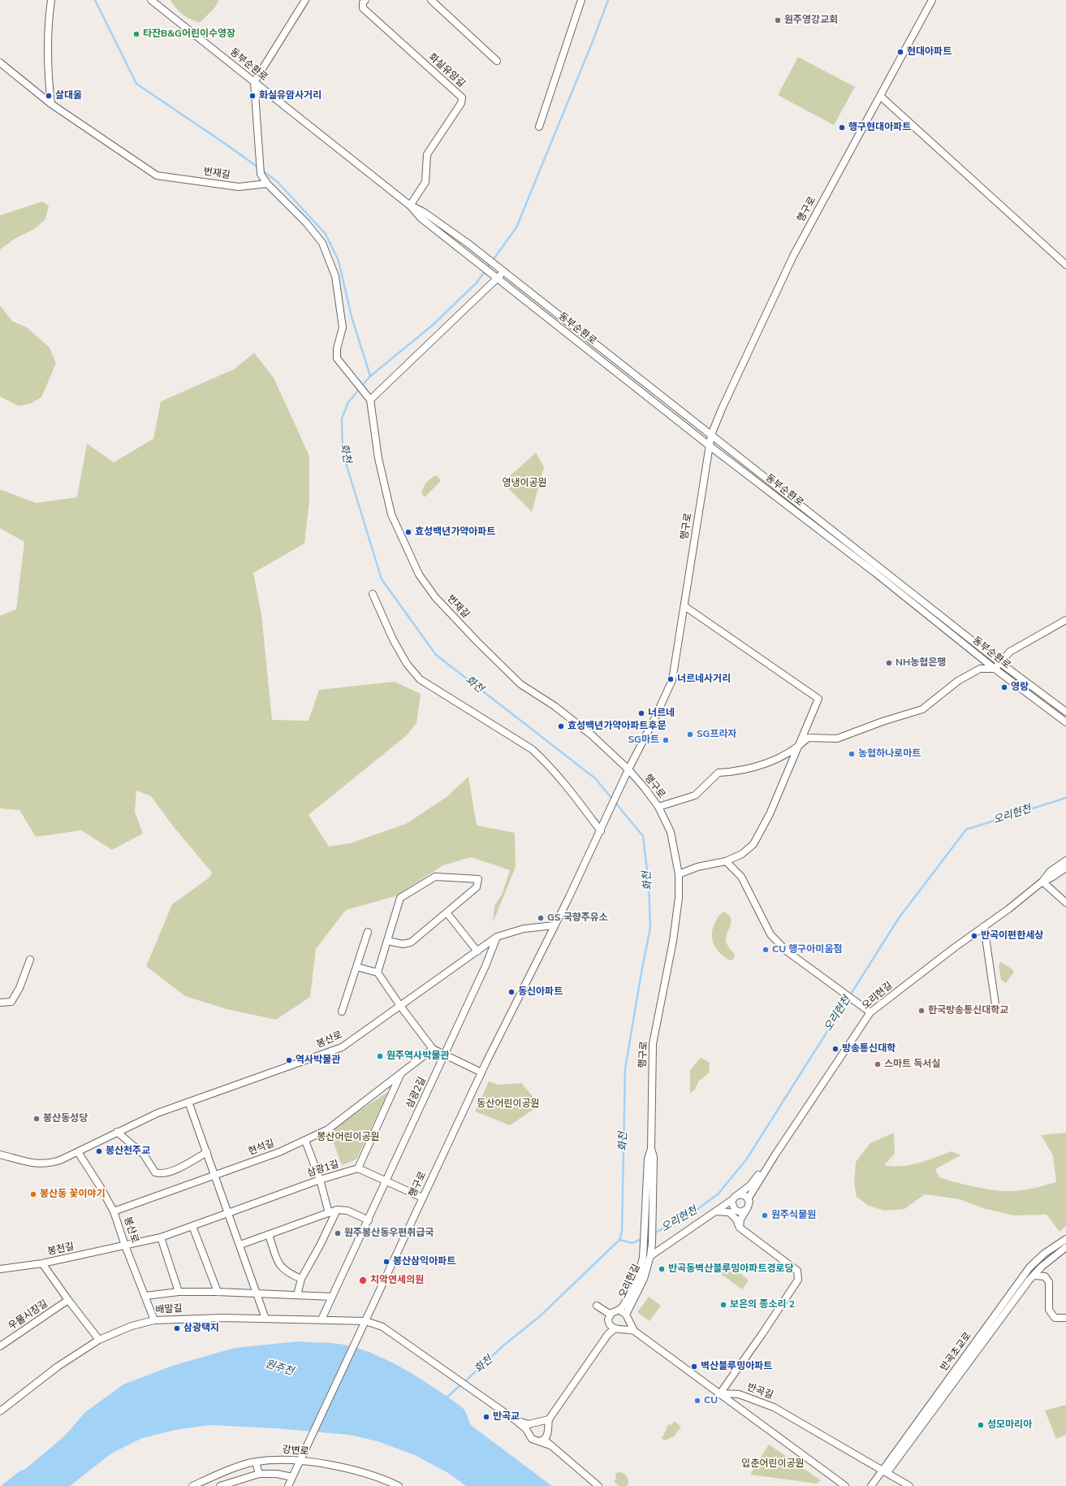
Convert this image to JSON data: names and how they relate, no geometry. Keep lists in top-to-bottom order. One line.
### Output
{"streets":{"street":["동부순환로","화실유암길","번재길","행구로","오리현길","봉산로","삼광2길","현석길","삼광1길","봉천길","배말길","우물시장길","반곡초교로","반곡길","강변로"]},"crossings":[["동부순환로","화실유암길"],["동부순환로","행구로"],["번재길","행구로"],["행구로","봉산로"],["행구로","배말길"],["행구로","강변로"],["봉산로","삼광2길"],["봉산로","현석길"],["봉산로","삼광1길"],["봉산로","봉천길"],["봉산로","배말길"],["삼광2길","배말길"],["현석길","삼광1길"],["삼광1길","봉천길"],["반곡초교로","반곡길"]],"water":["화천","오리현천","원주천"],"parks":["영냉이공원","동산어린이공원","봉산어린이공원","입춘어린이공원"],"places":["원주영강교회","타잔B&G어린이수영장","현대아파트","살대울","화실유암사거리","행구현대아파트","효성백년가약아파트","NH농협은행","너르네사거리","영랑","너르네","효성백년가약아파트후문","SG프라자","SG마트","농협하나로마트","GS 국향주유소","반곡이편한세상","CU 행구아미움점","동신아파트","한국방송통신대학교","방송통신대학","원주역사박물관","역사박물관","스마트 독서실","봉산동성당","봉산천주교","봉산동 꽃이야기","원주식물원","원주봉산동우편취급국","봉산삼익아파트","반곡동벽산블루밍아파트경로당","치악연세의원","보은의 종소리 2","삼광택지","벽산블루밍아파트","CU","반곡교","성모마리아"]}
